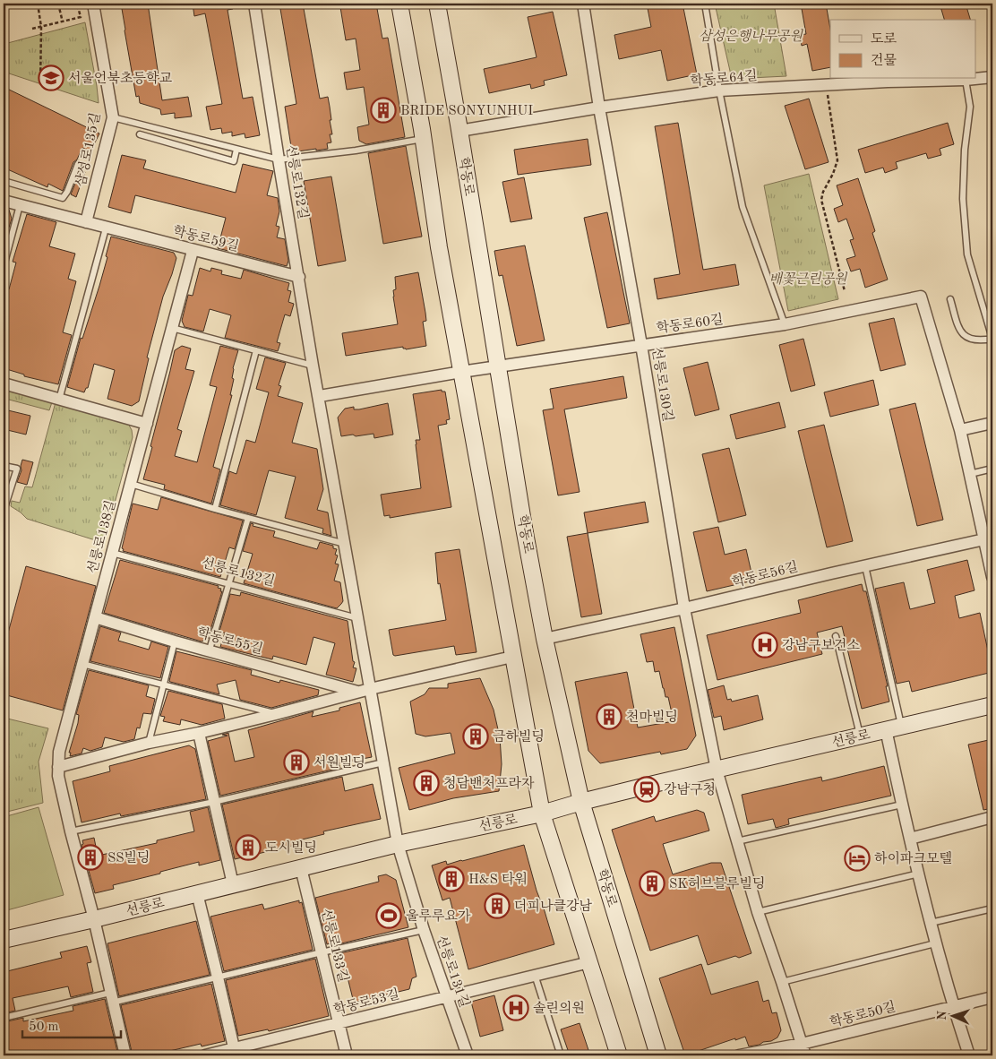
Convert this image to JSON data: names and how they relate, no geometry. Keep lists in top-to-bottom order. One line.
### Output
{"streets":{"main road":["학동로","선릉로"],"street":["학동로64길","삼성로135길","선릉로132길","학동로59길","학동로60길","선릉로130길","선릉로138길","학동로56길","학동로55길","선릉로133길","선릉로131길","학동로53길","학동로50길"]},"crossings":[["학동로64길","학동로"],["학동로64길","선릉로130길"],["삼성로135길","학동로59길"],["학동로","학동로60길"],["학동로","학동로56길"],["학동로","선릉로"],["선릉로132길","학동로59길"],["선릉로132길","선릉로138길"],["선릉로132길","학동로55길"],["선릉로132길","선릉로"],["선릉로132길","선릉로131길"],["학동로59길","선릉로138길"],["학동로60길","선릉로130길"],["선릉로130길","학동로56길"],["선릉로130길","선릉로"],["선릉로130길","학동로50길"],["선릉로138길","학동로55길"],["선릉로138길","선릉로"],["선릉로","선릉로133길"],["선릉로","선릉로131길"],["선릉로133길","학동로53길"],["선릉로131길","학동로53길"]],"parks":["삼성은행나무공원","배꽃근린공원"],"places":{"school or university":["서울언북초등학교"],"building":["BRIDE SONYUNHUI","천마빌딩","금하빌딩","서원빌딩","청담밴처프라자","도시빌딩","SS빌딩","H&S 타워","SK허브블루빌딩","더피나클강남"],"hospital":["강남구보건소","솔린의원"],"station":["강남구청"],"hotel":["하이파크모텔"],"sports":["울루루요가"]},"legend":["도로","건물"],"scale_bar":"50 m","north":"left"}
